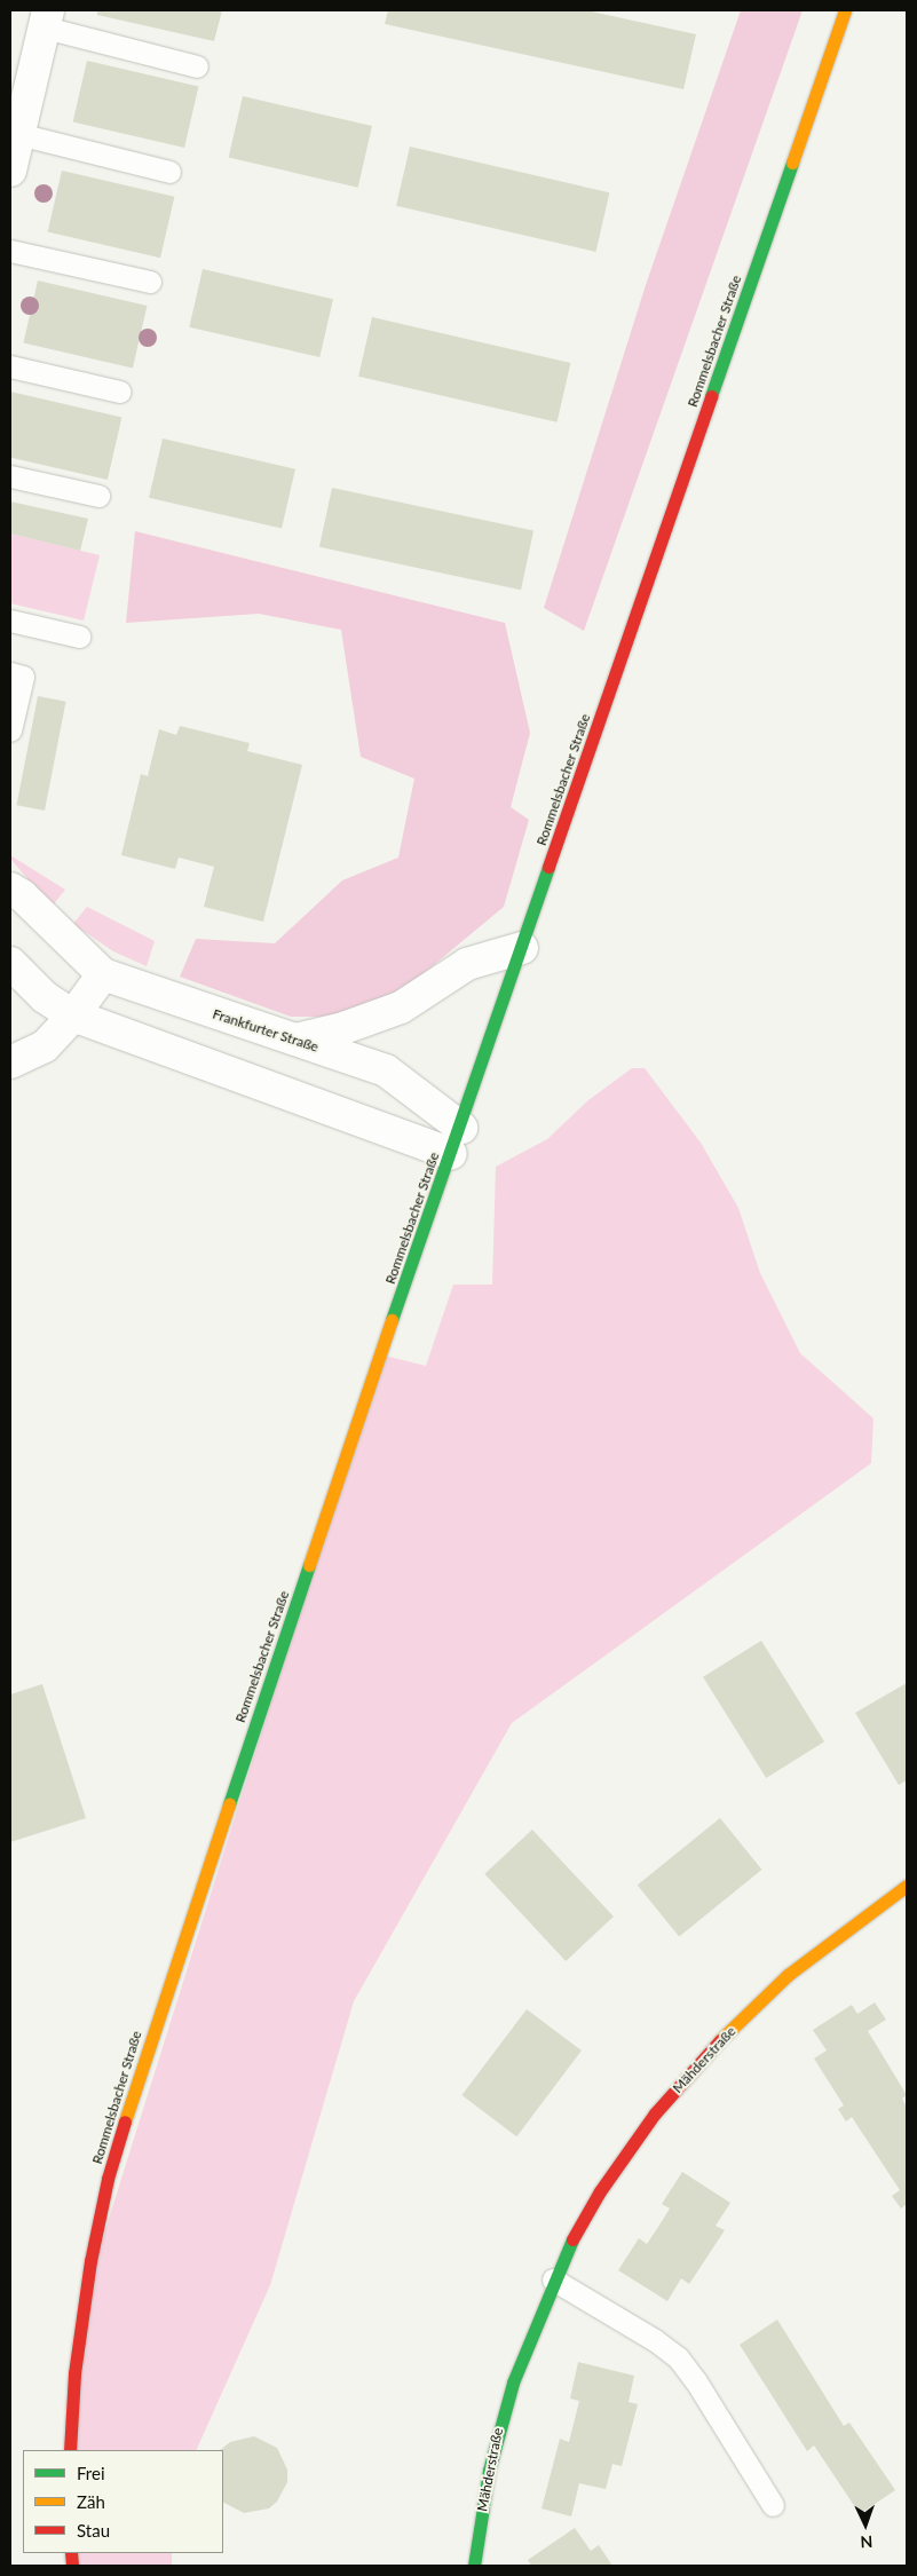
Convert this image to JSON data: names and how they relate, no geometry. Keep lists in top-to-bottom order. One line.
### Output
{"streets":{"main road":["Rommelsbacher Straße","Mähderstraße"],"street":["Frankfurter Straße"]},"crossings":[["Rommelsbacher Straße","Frankfurter Straße"]],"legend":["Frei","Zäh","Stau"],"north":"bottom"}
